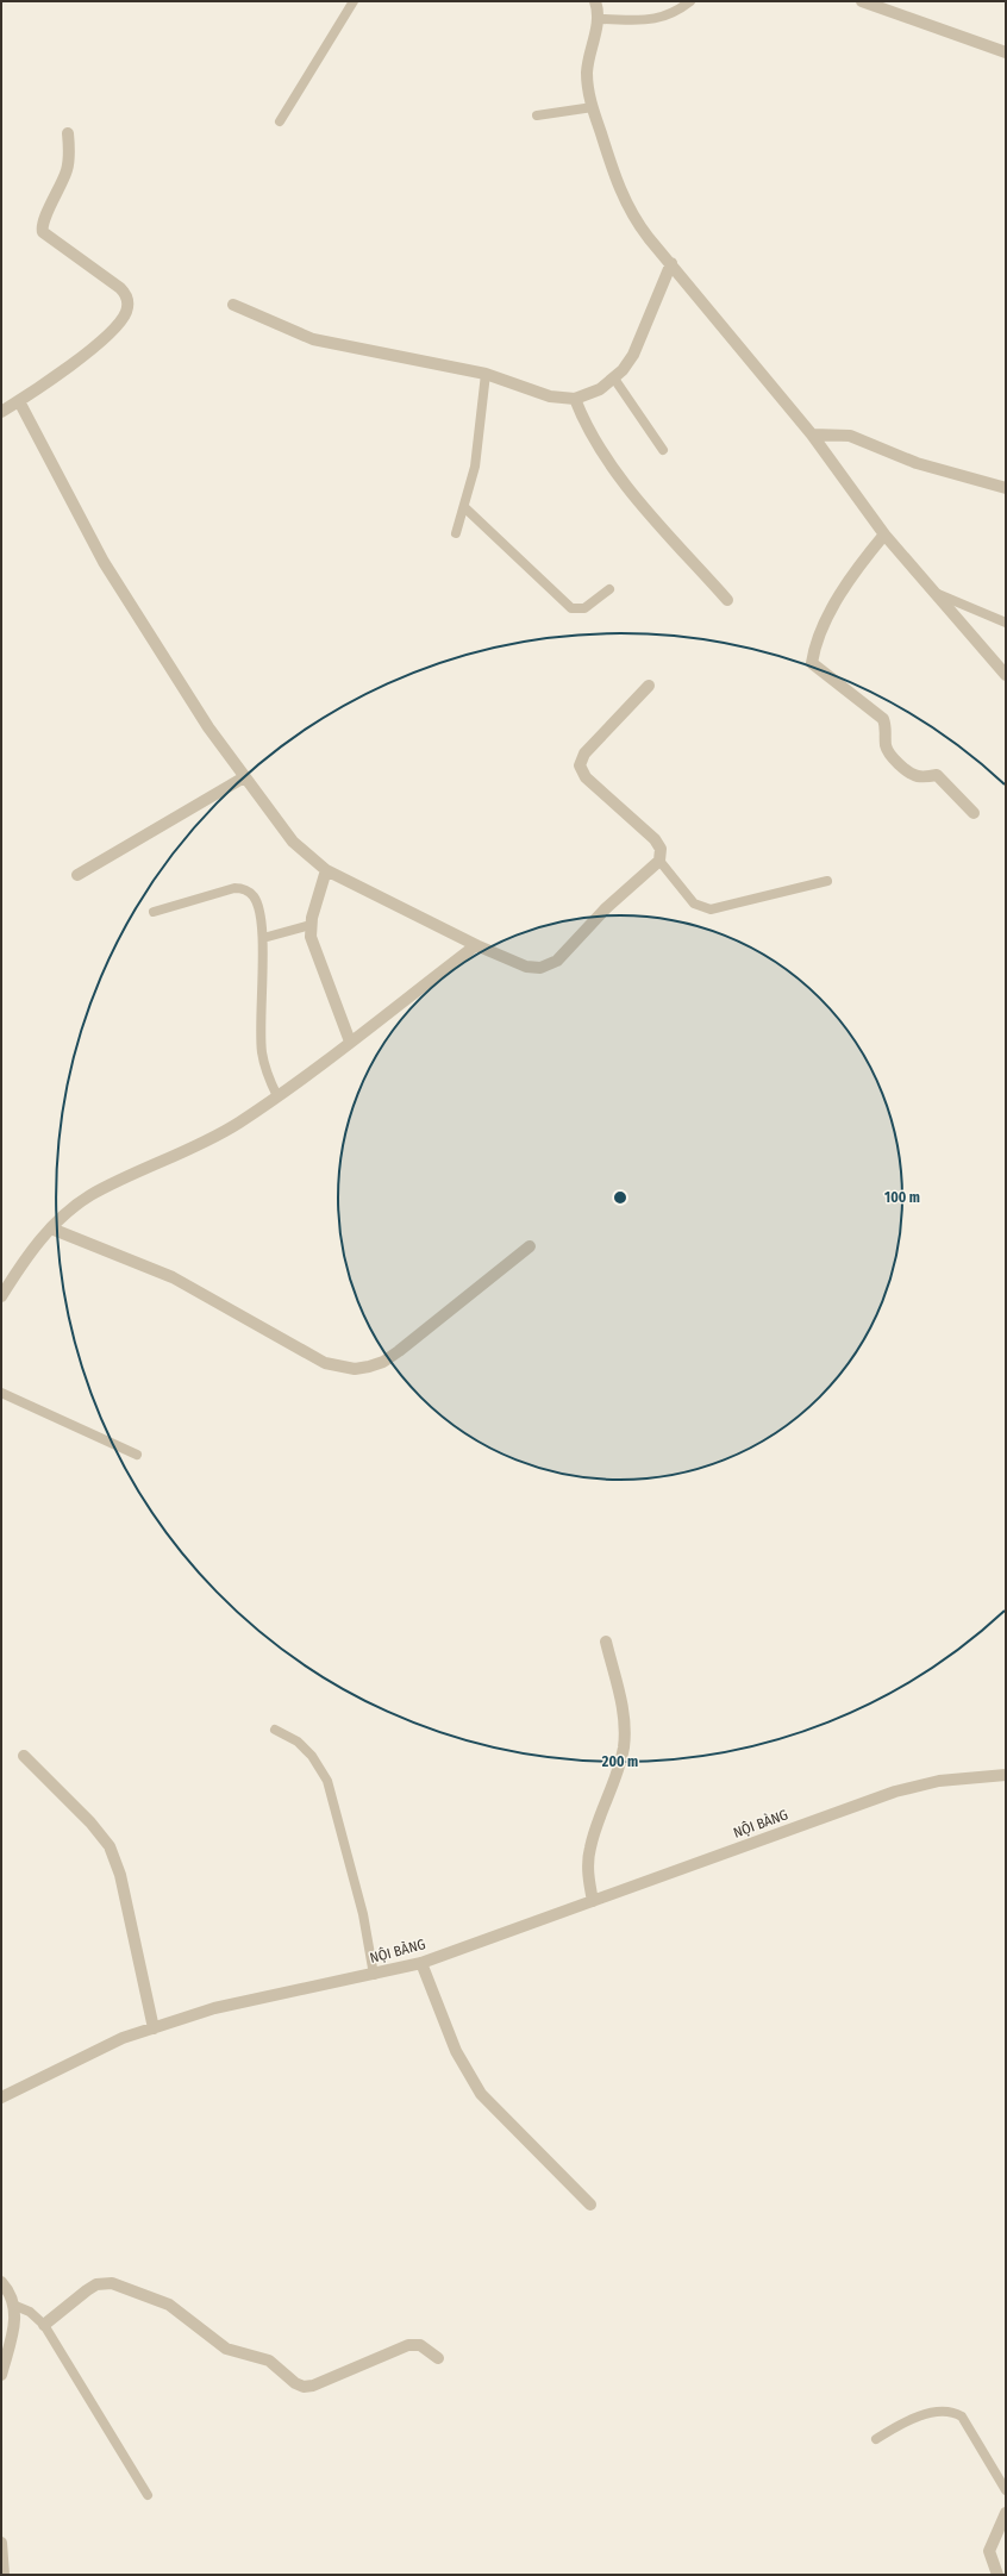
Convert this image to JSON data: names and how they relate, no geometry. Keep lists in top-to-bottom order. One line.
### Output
{"streets":{"street":["NỘI BÀNG"]},"rings":["100 m","200 m"]}
